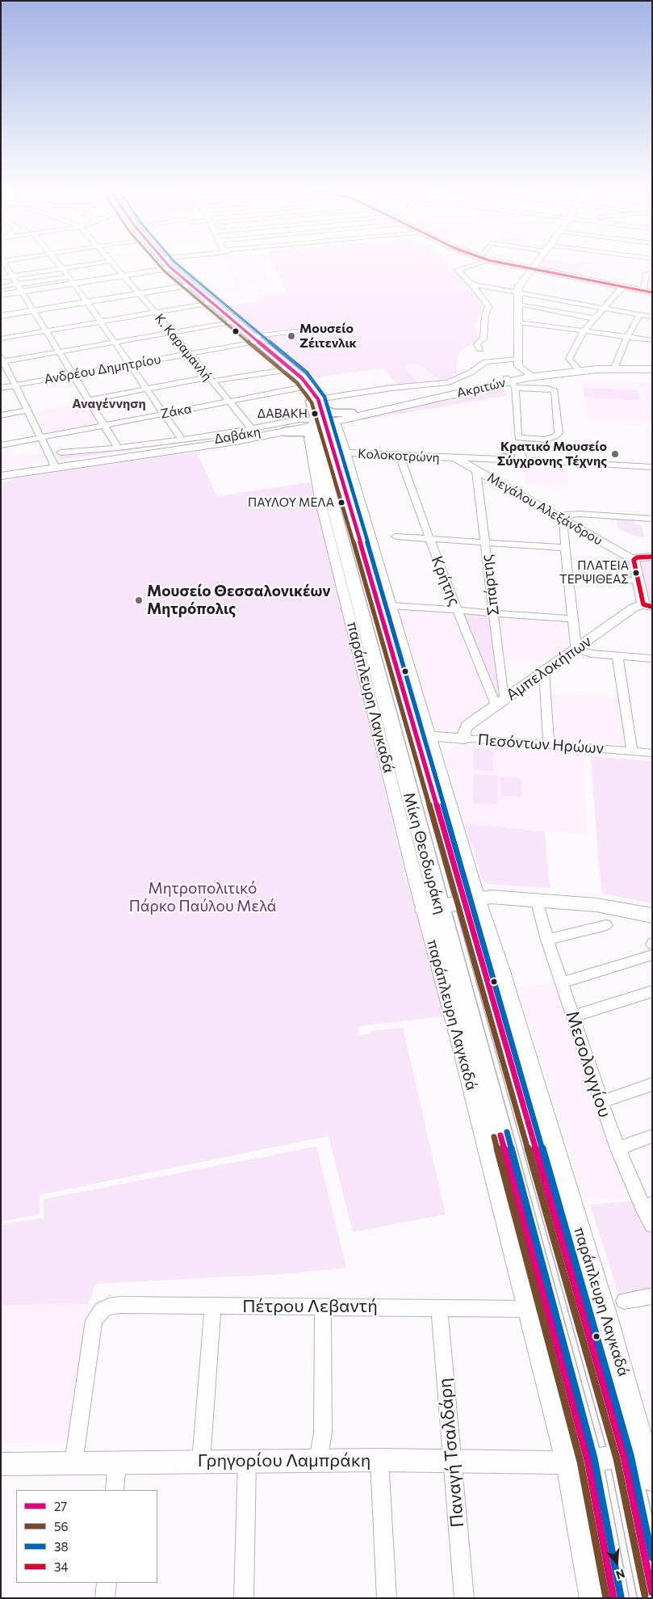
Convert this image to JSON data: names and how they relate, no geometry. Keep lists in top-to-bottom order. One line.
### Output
{"streets":{"highway":["Μίκη Θεοδωράκη"],"main road":["Ακριτών","Δαβάκη"],"street":["Κ. Καραμανλή","Ανδρέου Δημητρίου","Ζάκα","Κολοκοτρώνη","Μεγάλου Αλεξάνδρου","Κρήτης","Σπάρτης","Αμπελοκήπων","παράπλευρη Λαγκαδά","Πεσόντων Ηρώων","Μεσολογγίου","Πέτρου Λεβαντή","Παναγή Τσαλδάρη","Γρηγορίου Λαμπράκη"]},"crossings":[["Κ. Καραμανλή","Ανδρέου Δημητρίου"],["Κ. Καραμανλή","Ζάκα"],["Κ. Καραμανλή","Δαβάκη"],["Ανδρέου Δημητρίου","Μίκη Θεοδωράκη"],["Ακριτών","Δαβάκη"],["Ακριτών","παράπλευρη Λαγκαδά"],["Ακριτών","Μίκη Θεοδωράκη"],["Ζάκα","Μίκη Θεοδωράκη"],["Δαβάκη","παράπλευρη Λαγκαδά"],["Δαβάκη","Μίκη Θεοδωράκη"],["Κολοκοτρώνη","Μεγάλου Αλεξάνδρου"],["Κολοκοτρώνη","Κρήτης"],["Κολοκοτρώνη","Σπάρτης"],["Κολοκοτρώνη","Μίκη Θεοδωράκη"],["Μεγάλου Αλεξάνδρου","Σπάρτης"],["Κρήτης","Σπάρτης"],["Κρήτης","Αμπελοκήπων"],["Σπάρτης","Αμπελοκήπων"],["Αμπελοκήπων","Πεσόντων Ηρώων"],["παράπλευρη Λαγκαδά","Πεσόντων Ηρώων"],["παράπλευρη Λαγκαδά","Μίκη Θεοδωράκη"],["παράπλευρη Λαγκαδά","Πέτρου Λεβαντή"],["παράπλευρη Λαγκαδά","Γρηγορίου Λαμπράκη"],["Μίκη Θεοδωράκη","Γρηγορίου Λαμπράκη"],["Πέτρου Λεβαντή","Παναγή Τσαλδάρη"],["Πέτρου Λεβαντή","Γρηγορίου Λαμπράκη"],["Παναγή Τσαλδάρη","Γρηγορίου Λαμπράκη"]],"districts":["Αναγέννηση"],"parks":["Μητροπολιτικό Πάρκο Παύλου Μελά"],"places":["Μουσείο Ζέιτενλικ","ΔΑΒΑΚΗ","Κρατικό Μουσείο Σύγχρονης Τέχνης","ΠΑΥΛΟΥ ΜΕΛΑ","ΠΛΑΤΕΙΑ ΤΕΡΨΙΘΕΑΣ","Μουσείο Θεσσαλονικέων Μητρόπολις"],"lines":["transit line 27","transit line 56","transit line 38","transit line 34"],"legend":["27","56","38","34"],"north":"bottom"}
